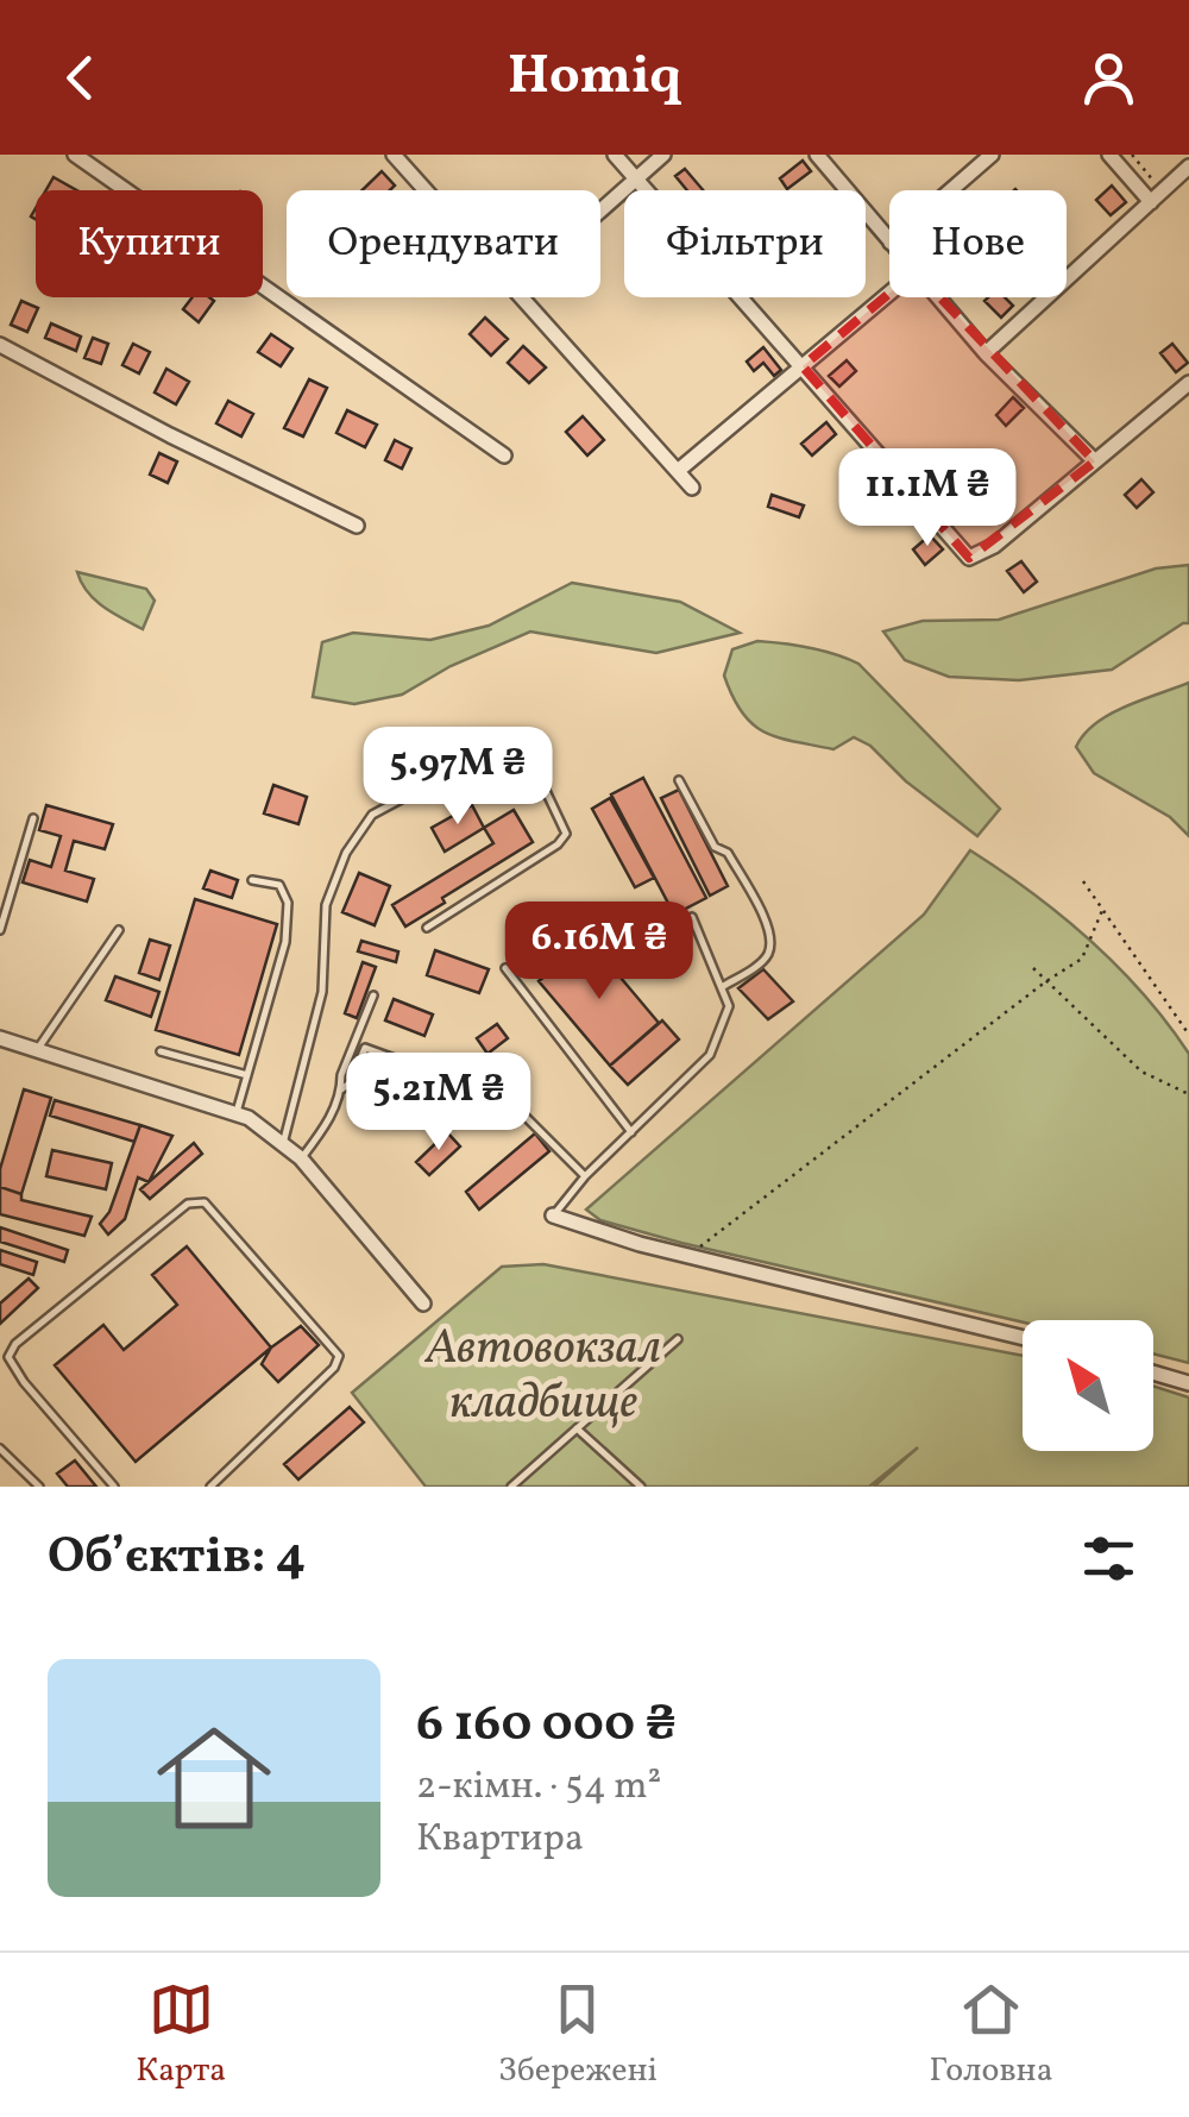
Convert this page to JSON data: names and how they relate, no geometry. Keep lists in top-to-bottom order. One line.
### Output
{"parks":["Автовокзал кладбище"],"north":"top left","page":{"header":"Homiq","chip":["Купити","Орендувати","Фільтри","Нове"],"price":["11.1M ₴","5.97M ₴","6.16M ₴","5.21M ₴"],"heading":"Об’єктів: 4","list":[{"name":"6 160 000 ₴","note":"2-кімн. · 54 m² · Квартира"}],"tabs":["Карта","Збережені","Головна"]}}
